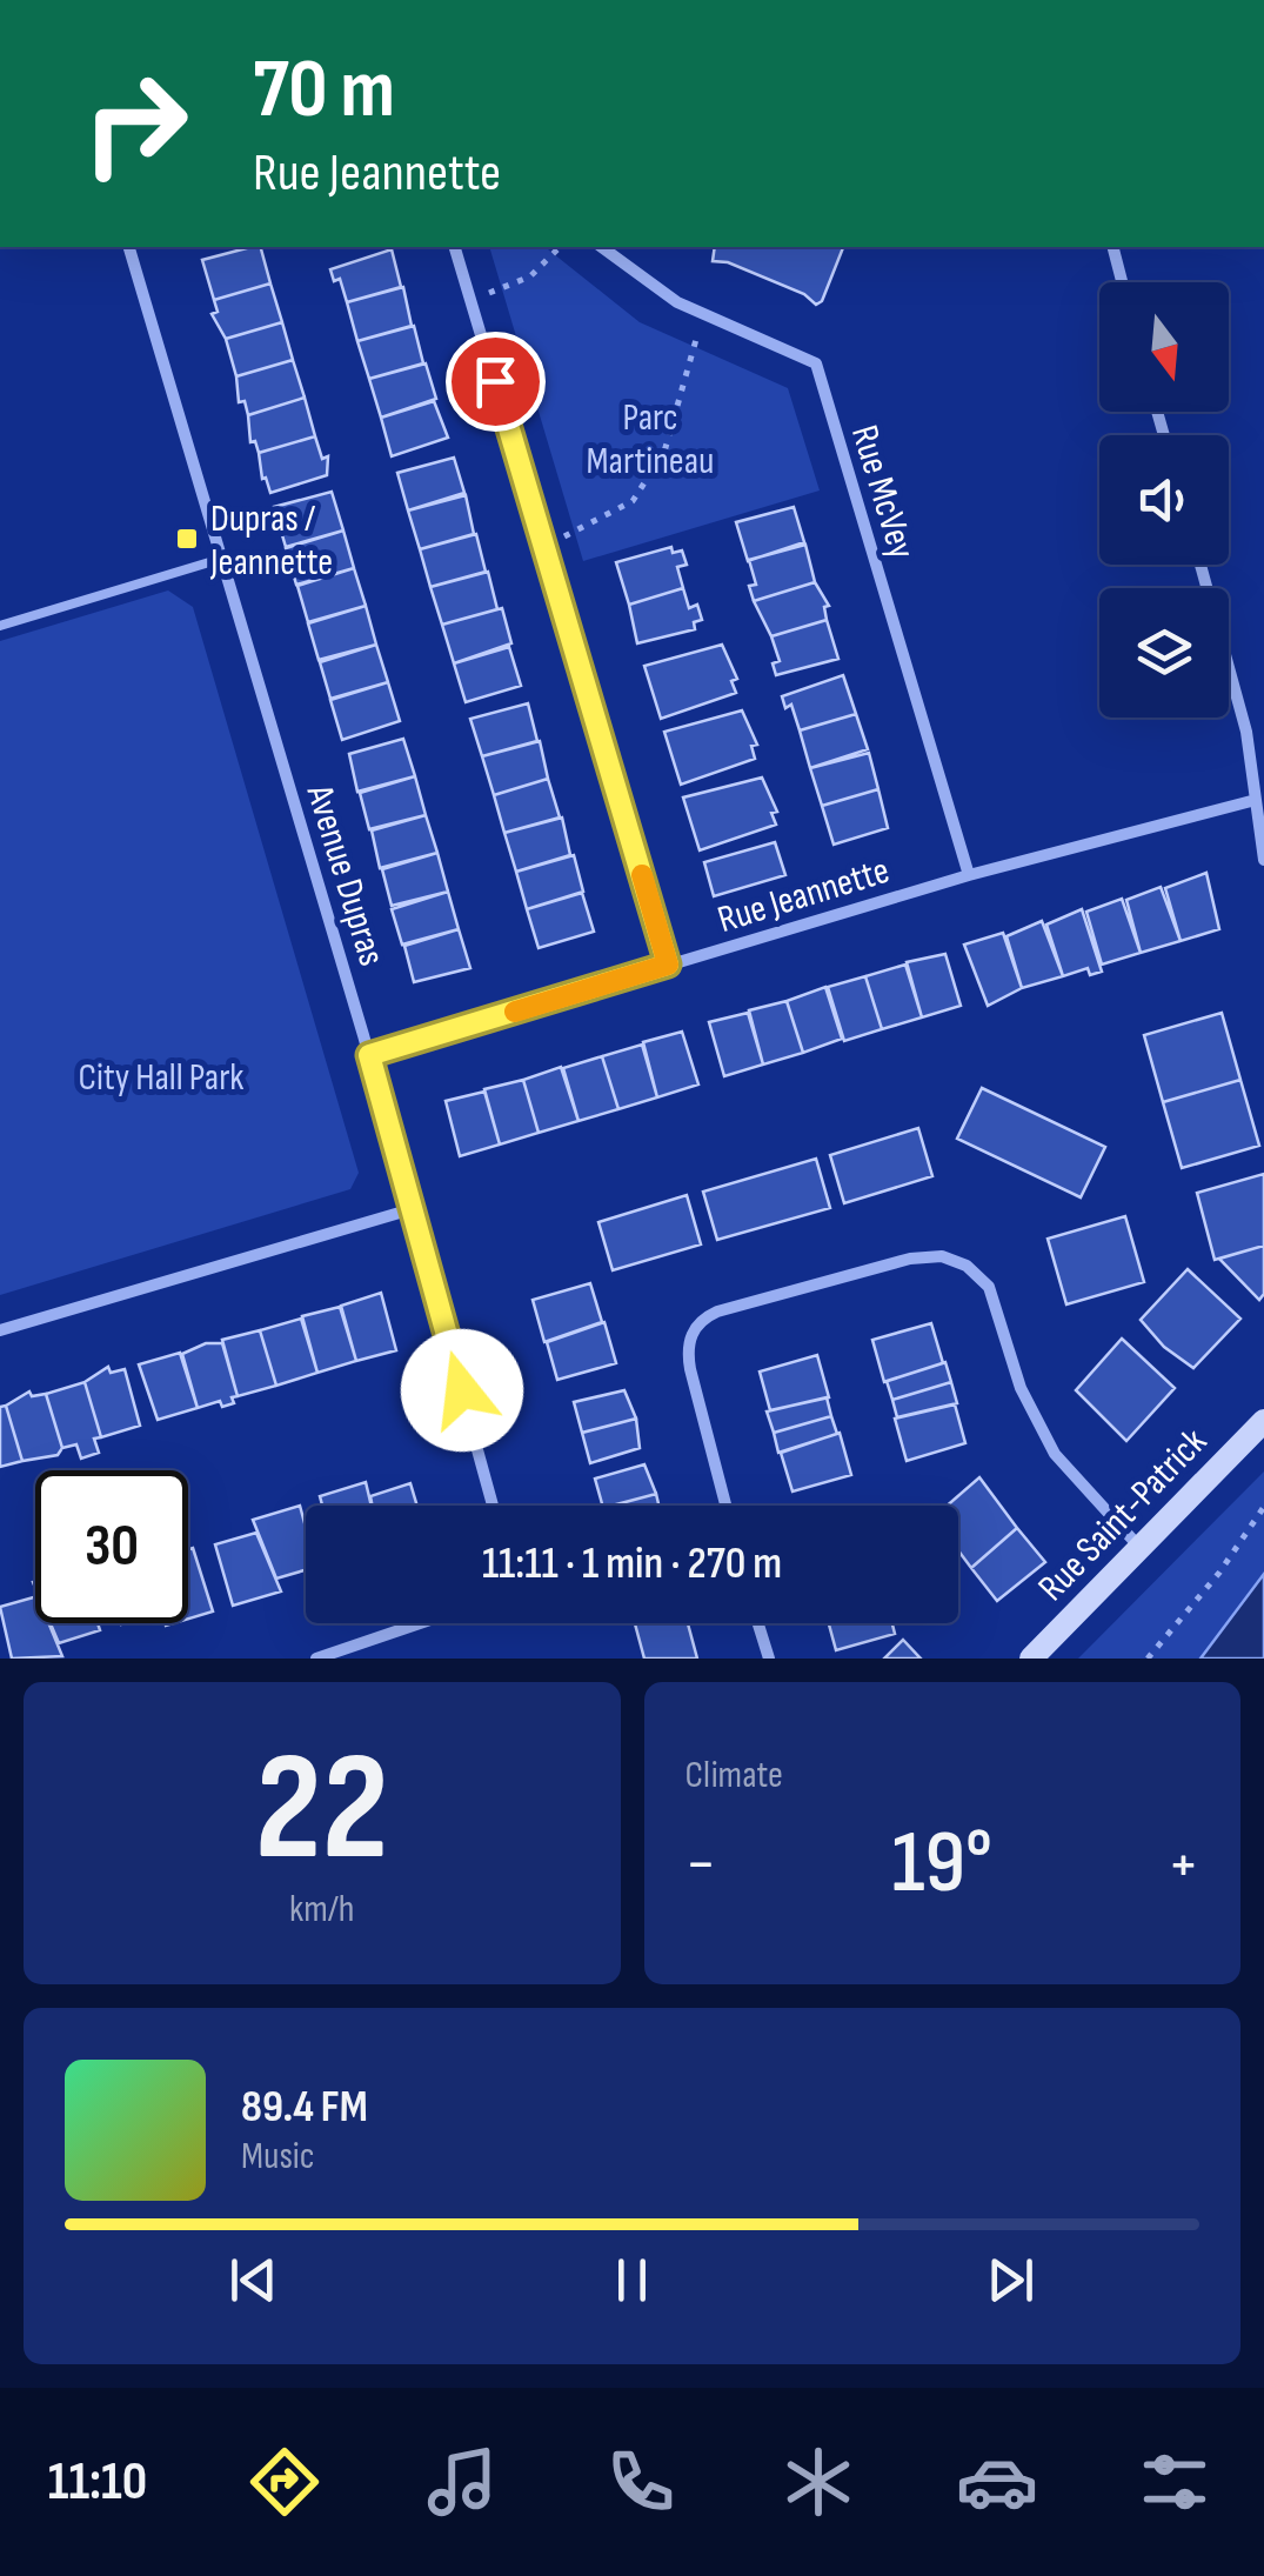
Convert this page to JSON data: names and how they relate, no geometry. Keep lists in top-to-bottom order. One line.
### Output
{"streets":{"main road":["Rue Saint-Patrick"],"street":["Rue McVey","Avenue Dupras","Rue Jeannette"]},"crossings":[["Rue McVey","Rue Jeannette"],["Avenue Dupras","Rue Jeannette"]],"parks":["Parc Martineau","City Hall Park"],"places":{"transit":["Dupras / Jeannette"]},"north":"bottom","page":{"turn":["70 m","Rue Jeannette"],"limit":"30","trip":"11:11 · 1 min · 270 m","tile":[["22","km/h"],"Climate"],"heat":["−","19°","+"],"song":["89.4 FM","Music"],"tabs":"11:10"}}
